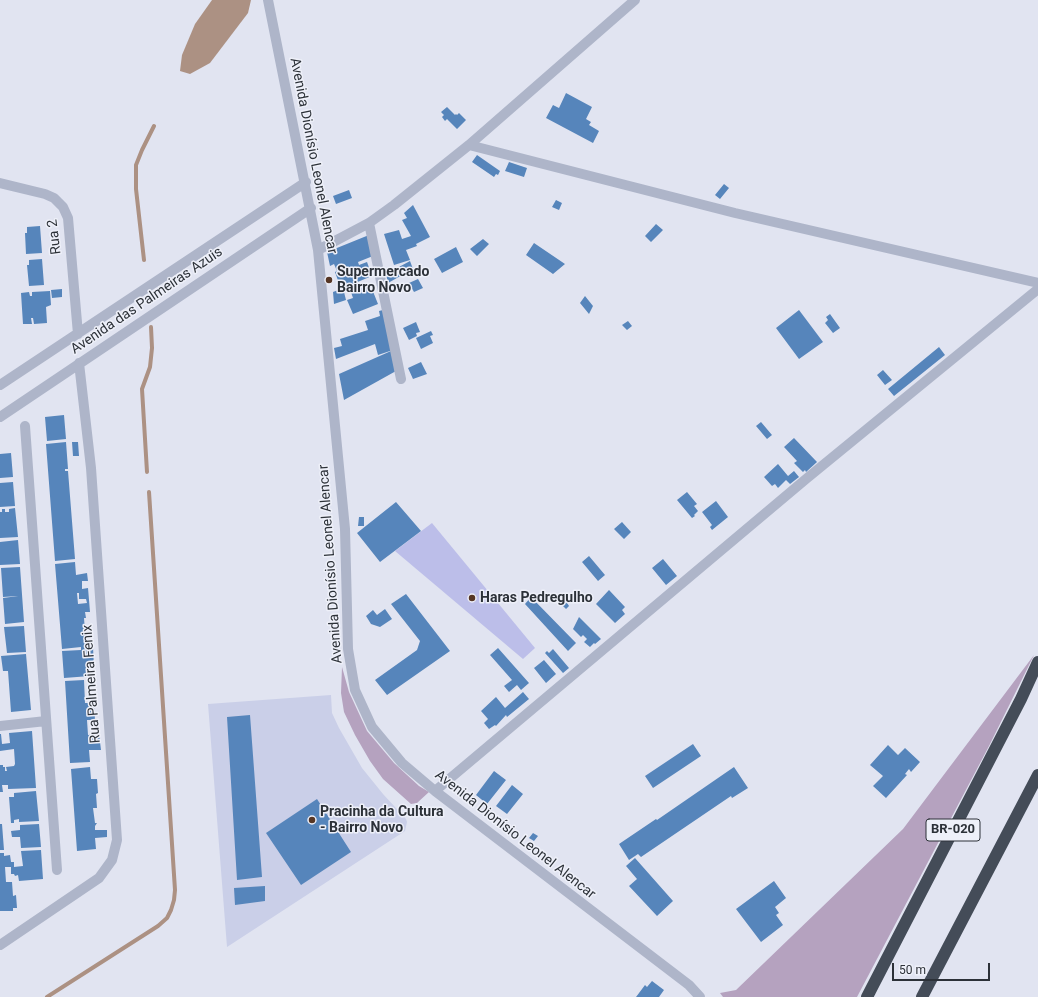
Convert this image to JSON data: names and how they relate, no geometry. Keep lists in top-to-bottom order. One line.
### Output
{"streets":{"highway":["BR-020"],"street":["Avenida Dionísio Leonel Alencar","Rua 2","Avenida das Palmeiras Azuis","Rua Palmeira Fenix"]},"crossings":[["Avenida Dionísio Leonel Alencar","Avenida das Palmeiras Azuis"],["Rua 2","Avenida das Palmeiras Azuis"],["Avenida das Palmeiras Azuis","Rua Palmeira Fenix"]],"places":["Supermercado Bairro Novo","Haras Pedregulho","Pracinha da Cultura - Bairro Novo"],"scale_bar":"50 m"}
